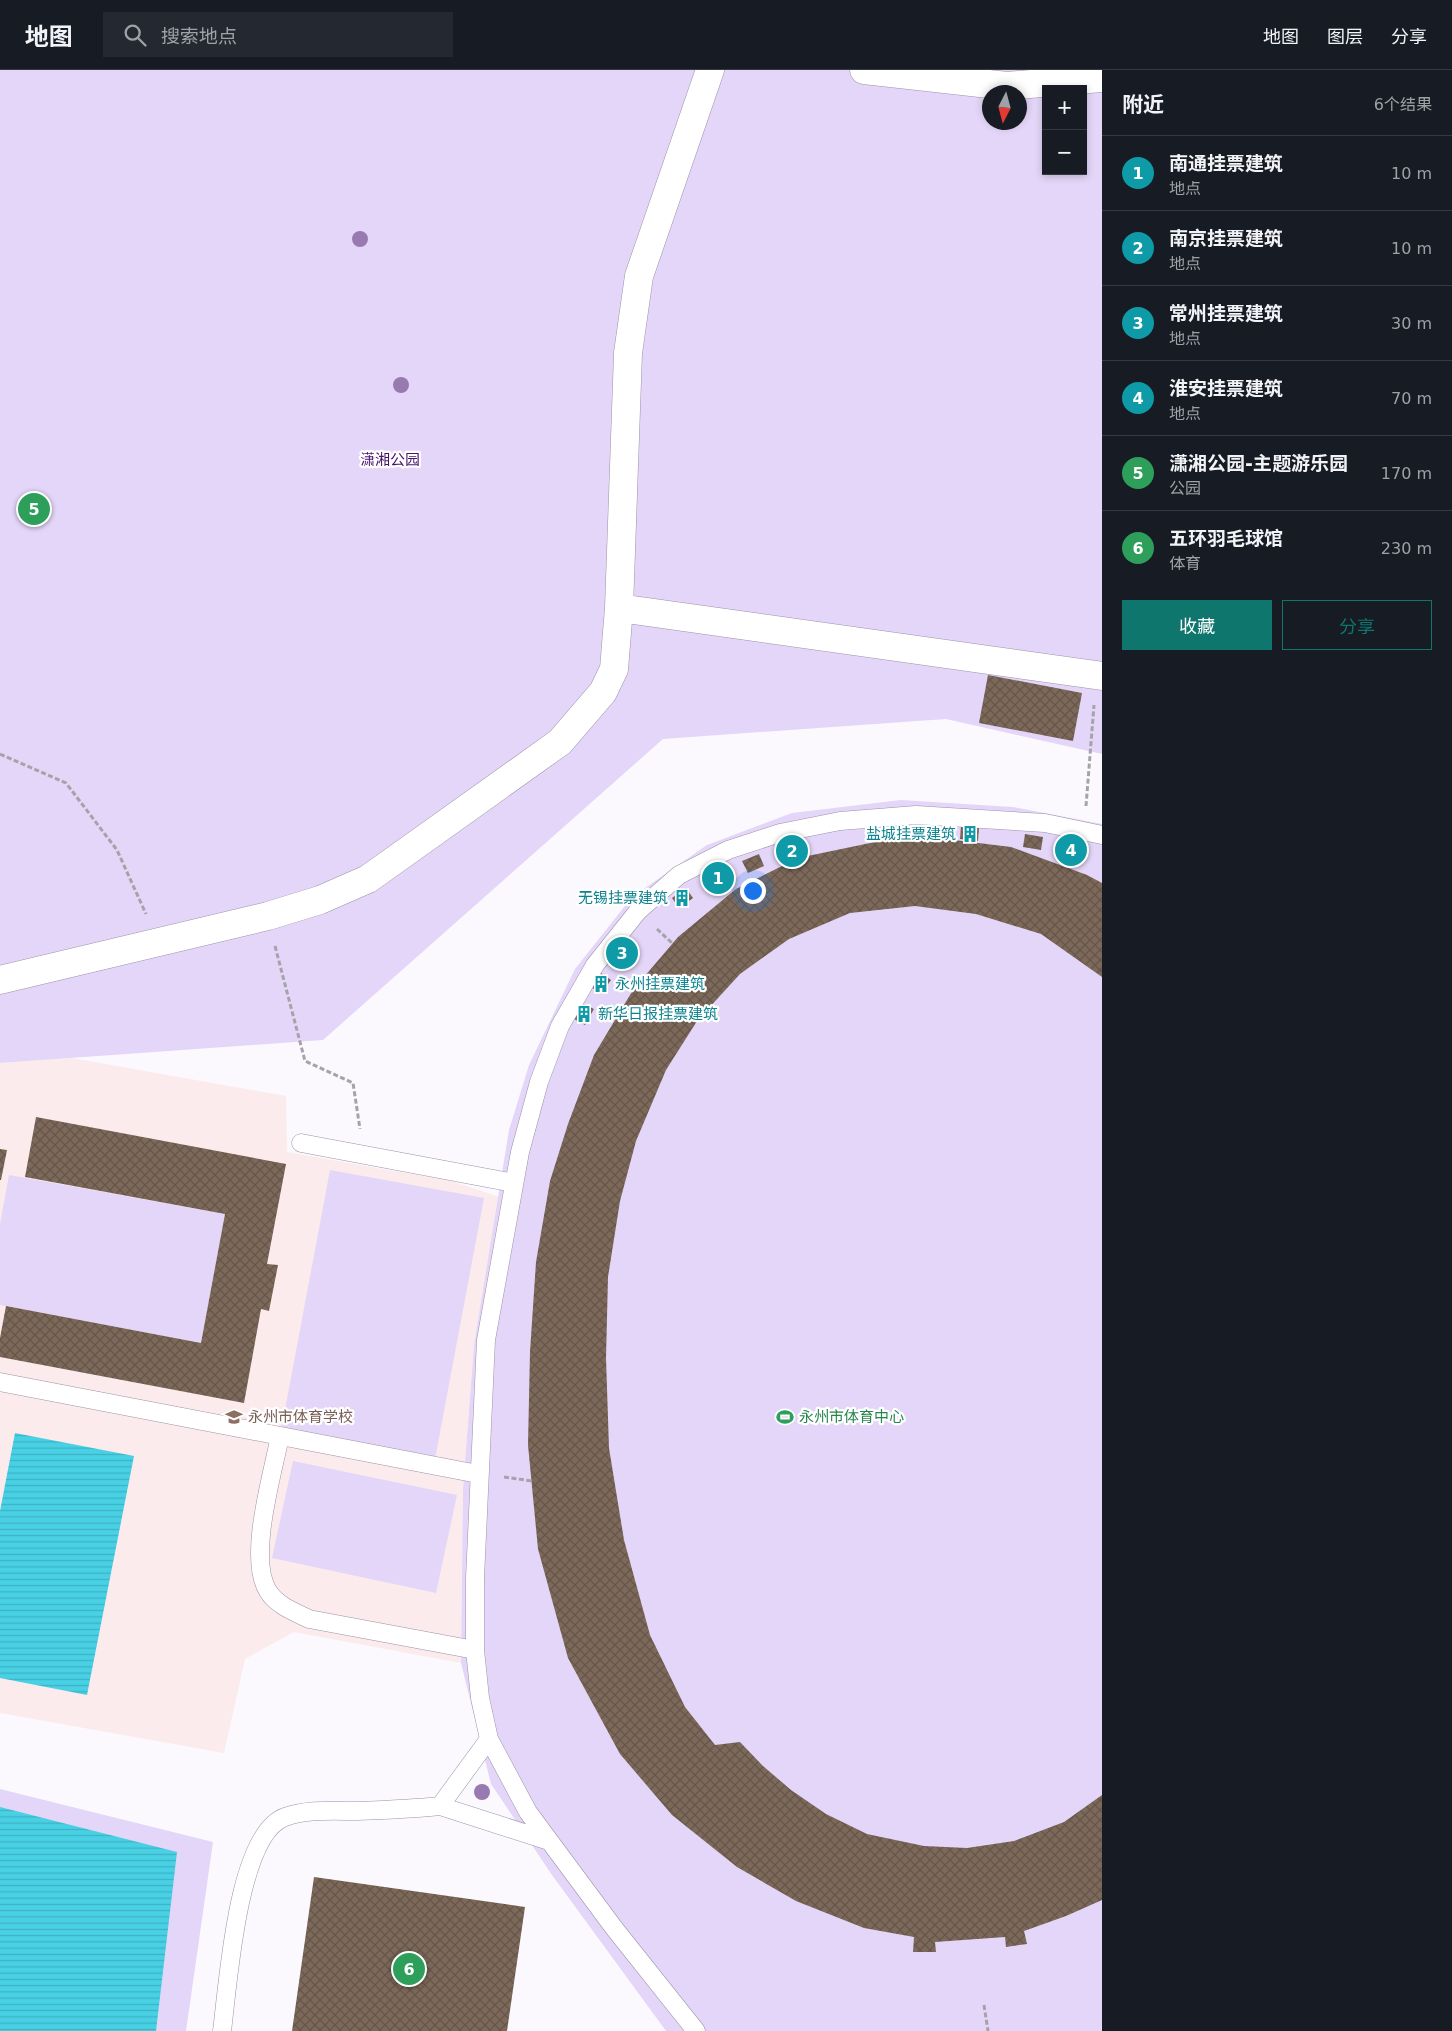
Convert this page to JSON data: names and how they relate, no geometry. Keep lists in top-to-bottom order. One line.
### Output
{"parks":["潇湘公园"],"places":{"building":["盐城挂票建筑","无锡挂票建筑","永州挂票建筑","新华日报挂票建筑"],"school or university":["永州市体育学校"],"sports":["永州市体育中心"]},"north":"bottom","page":{"header":"地图","search":"搜索地点","nav":["地图","图层","分享"],"heading":["附近","6个结果"],"map_buttons":["+","−"],"list":[{"mark":"1","name":"南通挂票建筑","note":"地点","value":"10 m"},{"mark":"2","name":"南京挂票建筑","note":"地点","value":"10 m"},{"mark":"3","name":"常州挂票建筑","note":"地点","value":"30 m"},{"mark":"4","name":"淮安挂票建筑","note":"地点","value":"70 m"},{"mark":"5","name":"潇湘公园-主题游乐园","note":"公园","value":"170 m"},{"mark":"6","name":"五环羽毛球馆","note":"体育","value":"230 m"}],"pins":["5","4","2","1","3","6"],"buttons":["收藏","分享"]}}
